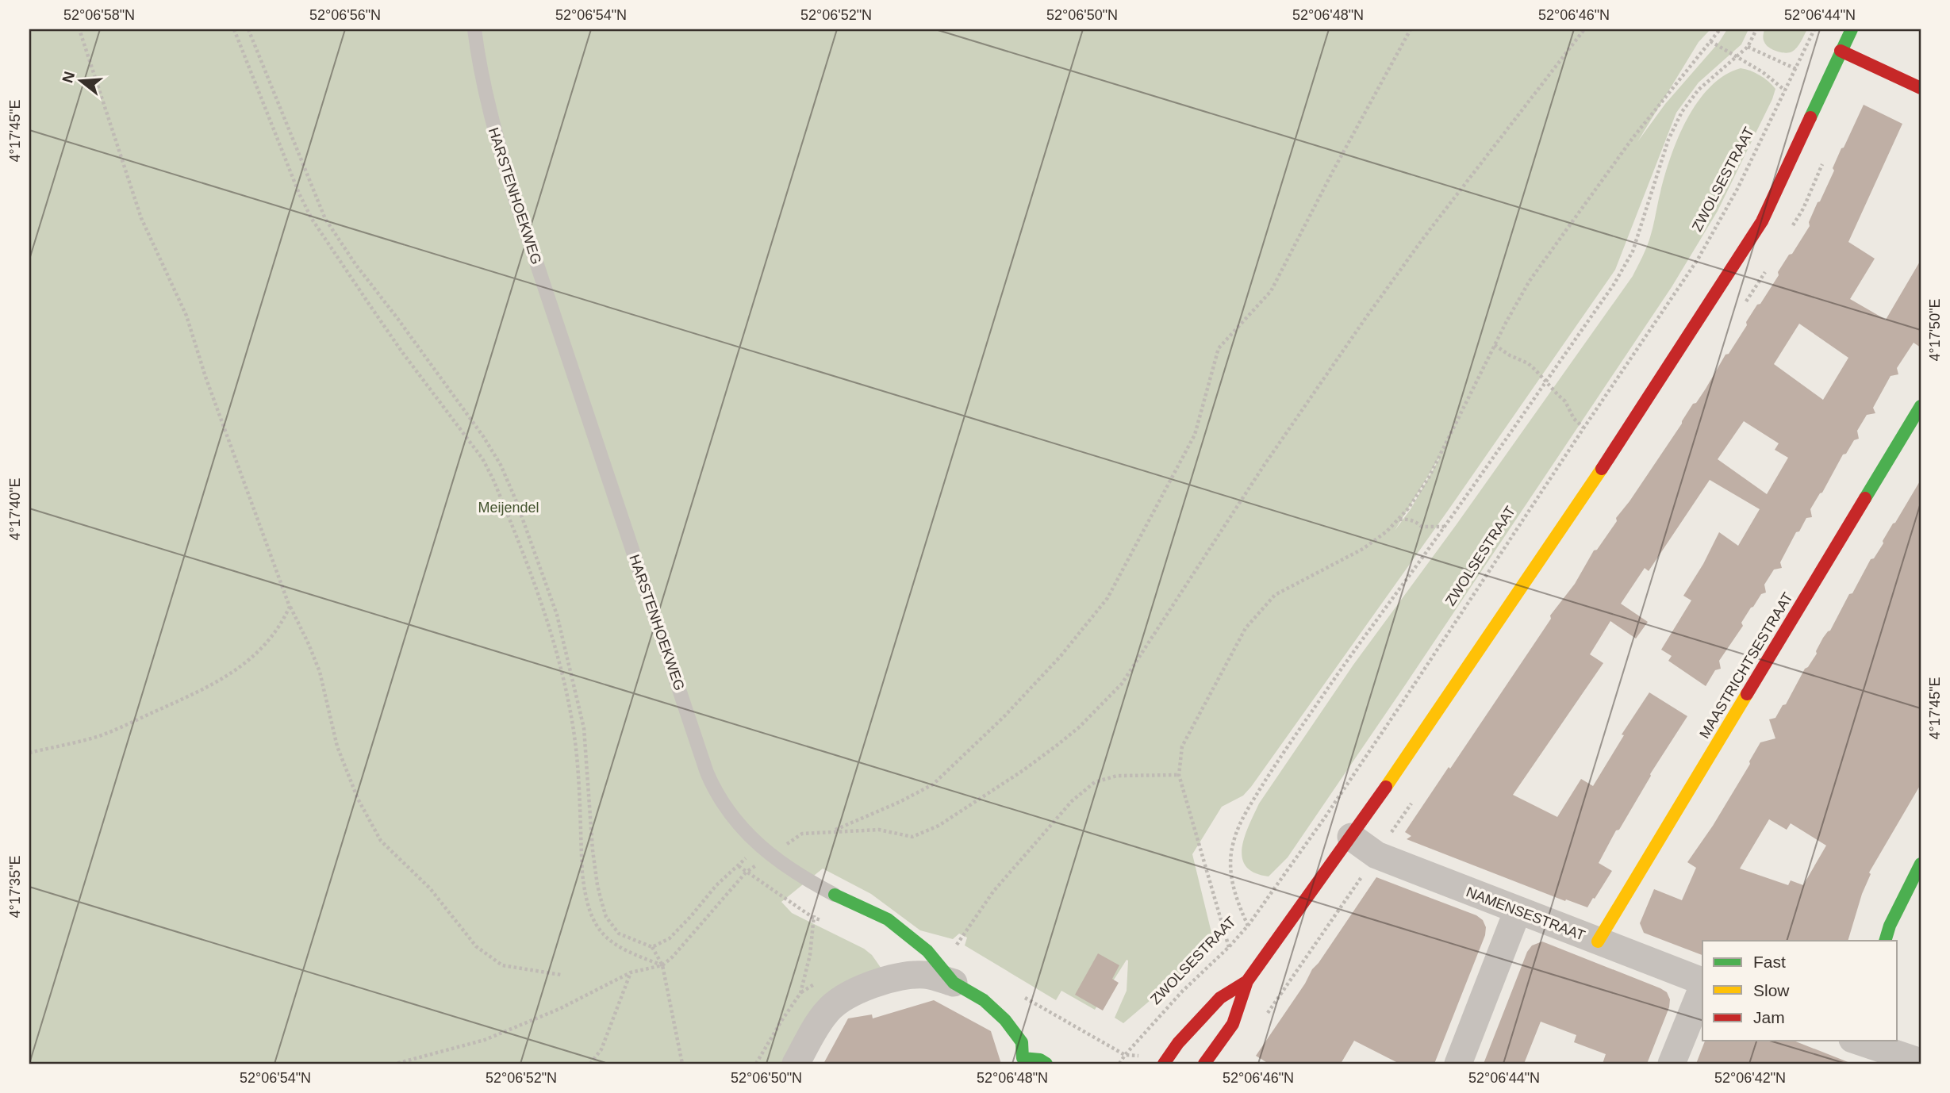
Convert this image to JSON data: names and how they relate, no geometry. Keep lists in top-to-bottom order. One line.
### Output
{"streets":{"main road":["HARSTENHOEKWEG","MAASTRICHTSESTRAAT"],"street":["NAMENSESTRAAT"],"path":["ZWOLSESTRAAT"]},"crossings":[["MAASTRICHTSESTRAAT","NAMENSESTRAAT"]],"parks":["Meijendel"],"legend":["Fast","Slow","Jam"],"north":"left","coordinates":["52°06'58\"N","52°06'56\"N","52°06'54\"N","52°06'52\"N","52°06'50\"N","52°06'48\"N","52°06'46\"N","52°06'44\"N","4°17'45\"E","4°17'50\"E","4°17'40\"E","4°17'35\"E","52°06'42\"N"]}
